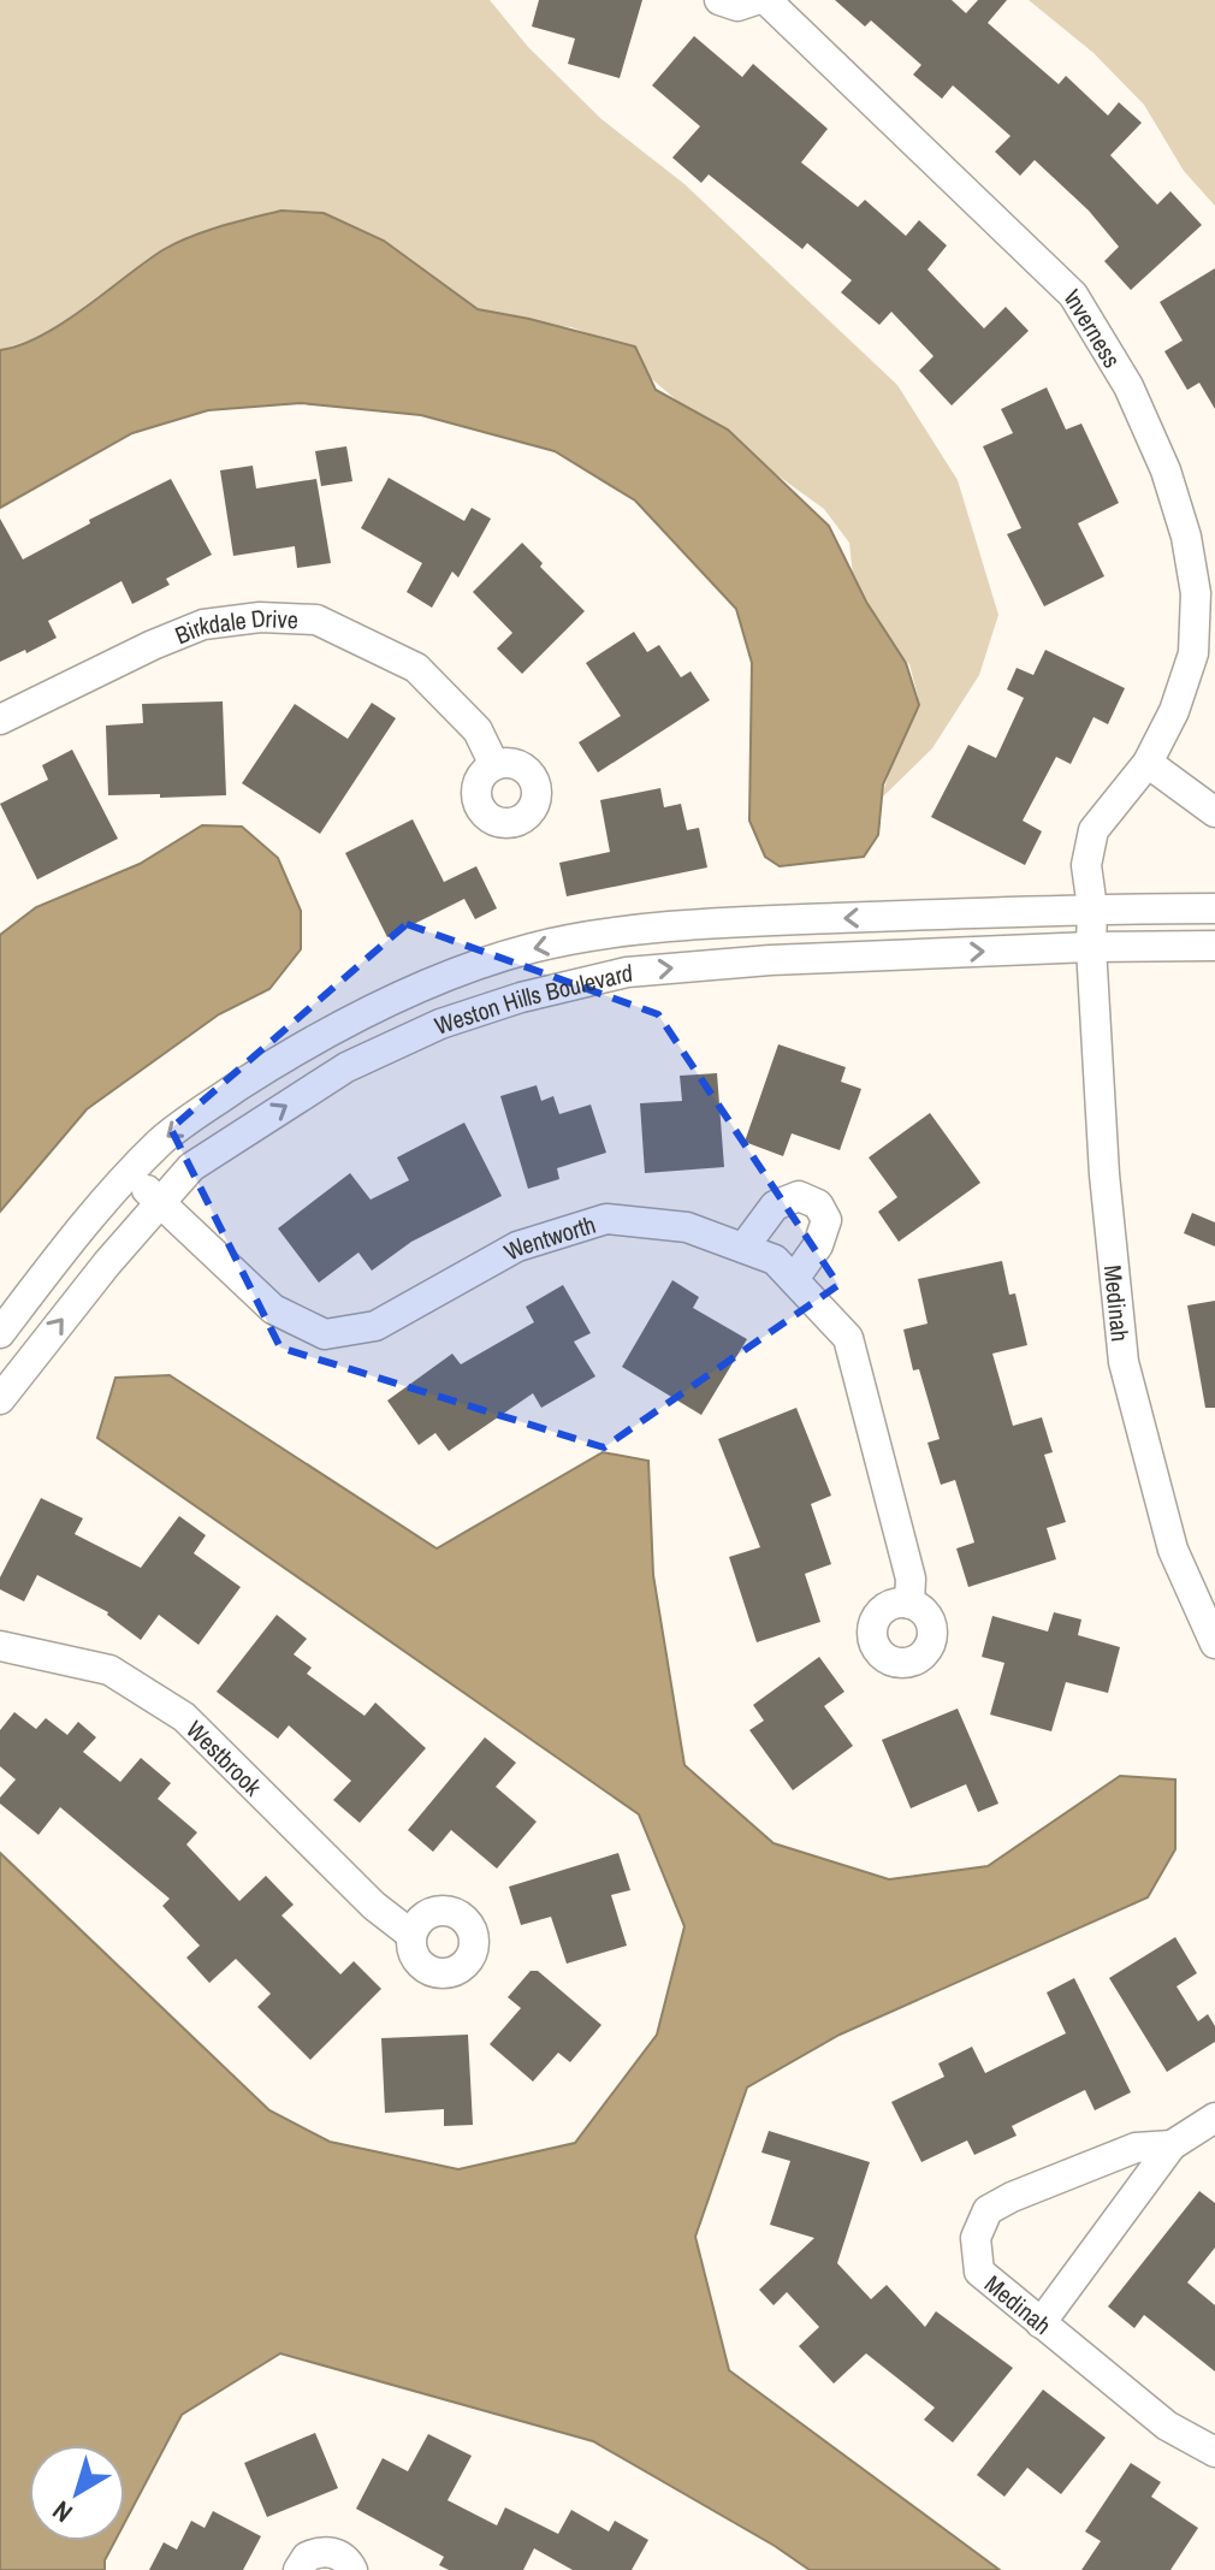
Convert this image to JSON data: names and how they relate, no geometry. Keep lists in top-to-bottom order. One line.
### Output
{"streets":{"street":["Inverness","Birkdale Drive","Weston Hills Boulevard","Wentworth","Medinah","Westbrook"]},"crossings":[["Inverness","Weston Hills Boulevard"],["Inverness","Medinah"],["Weston Hills Boulevard","Wentworth"],["Weston Hills Boulevard","Medinah"]],"north":"bottom left"}
